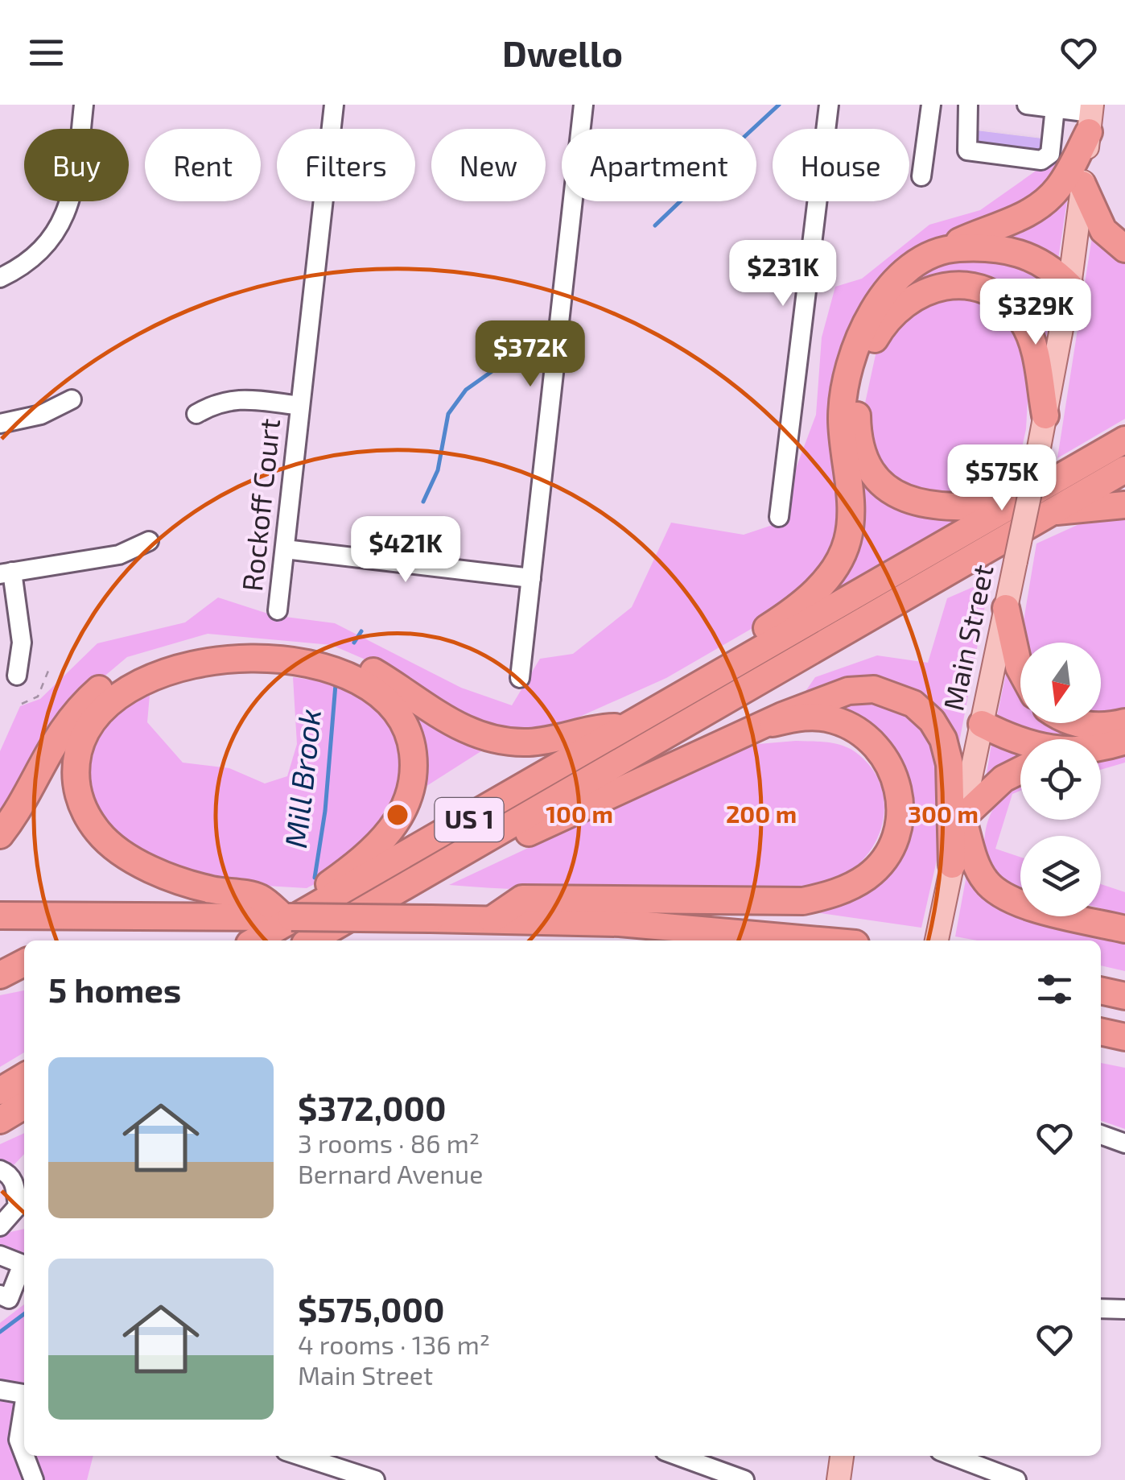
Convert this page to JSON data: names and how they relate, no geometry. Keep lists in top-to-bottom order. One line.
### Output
{"streets":{"highway":["US 1"],"main road":["Main Street"],"street":["Rockoff Court"]},"water":["Mill Brook"],"north":"bottom","page":{"header":"Dwello","chip":["Buy","Rent","Filters","New","Apartment","House"],"price":["$231K","$329K","$372K","$575K","$421K"],"heading":"5 homes","list":[{"name":"$372,000","note":"3 rooms · 86 m² · Bernard Avenue"},{"name":"$575,000","note":"4 rooms · 136 m² · Main Street"}]},"rings":["100 m","200 m","300 m"]}
